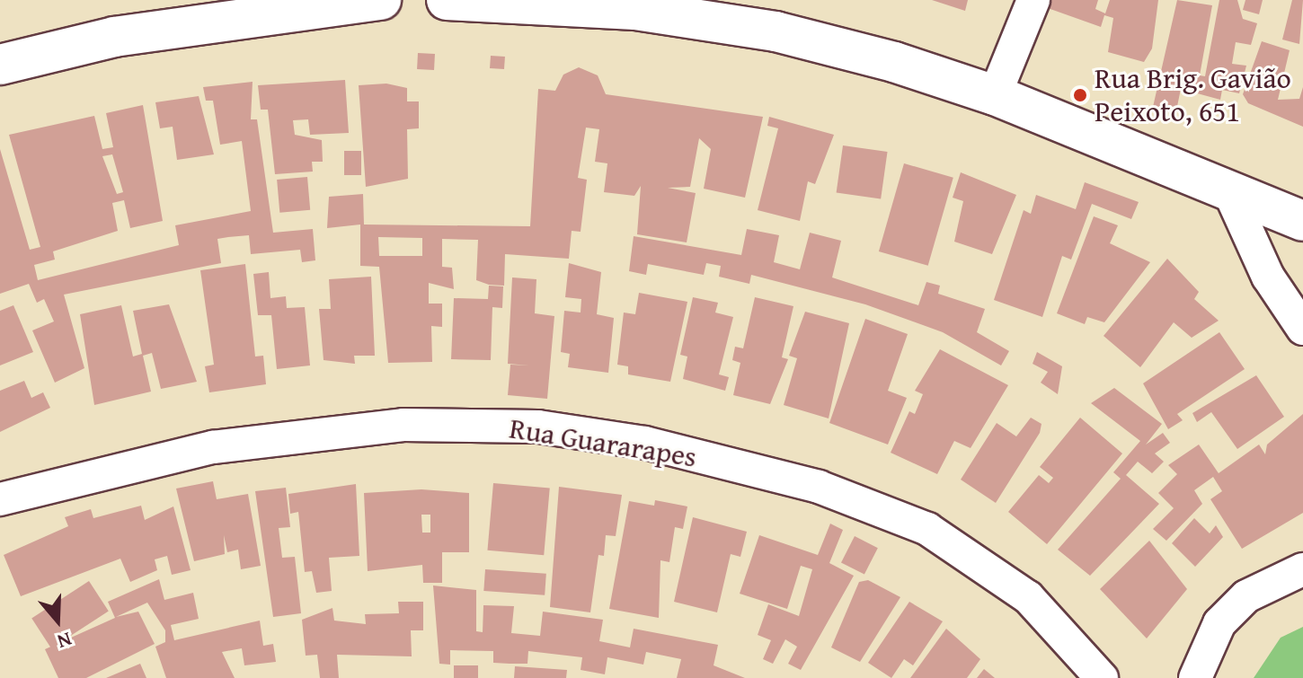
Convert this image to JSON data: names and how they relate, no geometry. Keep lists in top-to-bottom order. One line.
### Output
{"streets":{"street":["Rua Guararapes"]},"places":["Rua Brig. Gavião Peixoto, 651"],"north":"bottom"}
